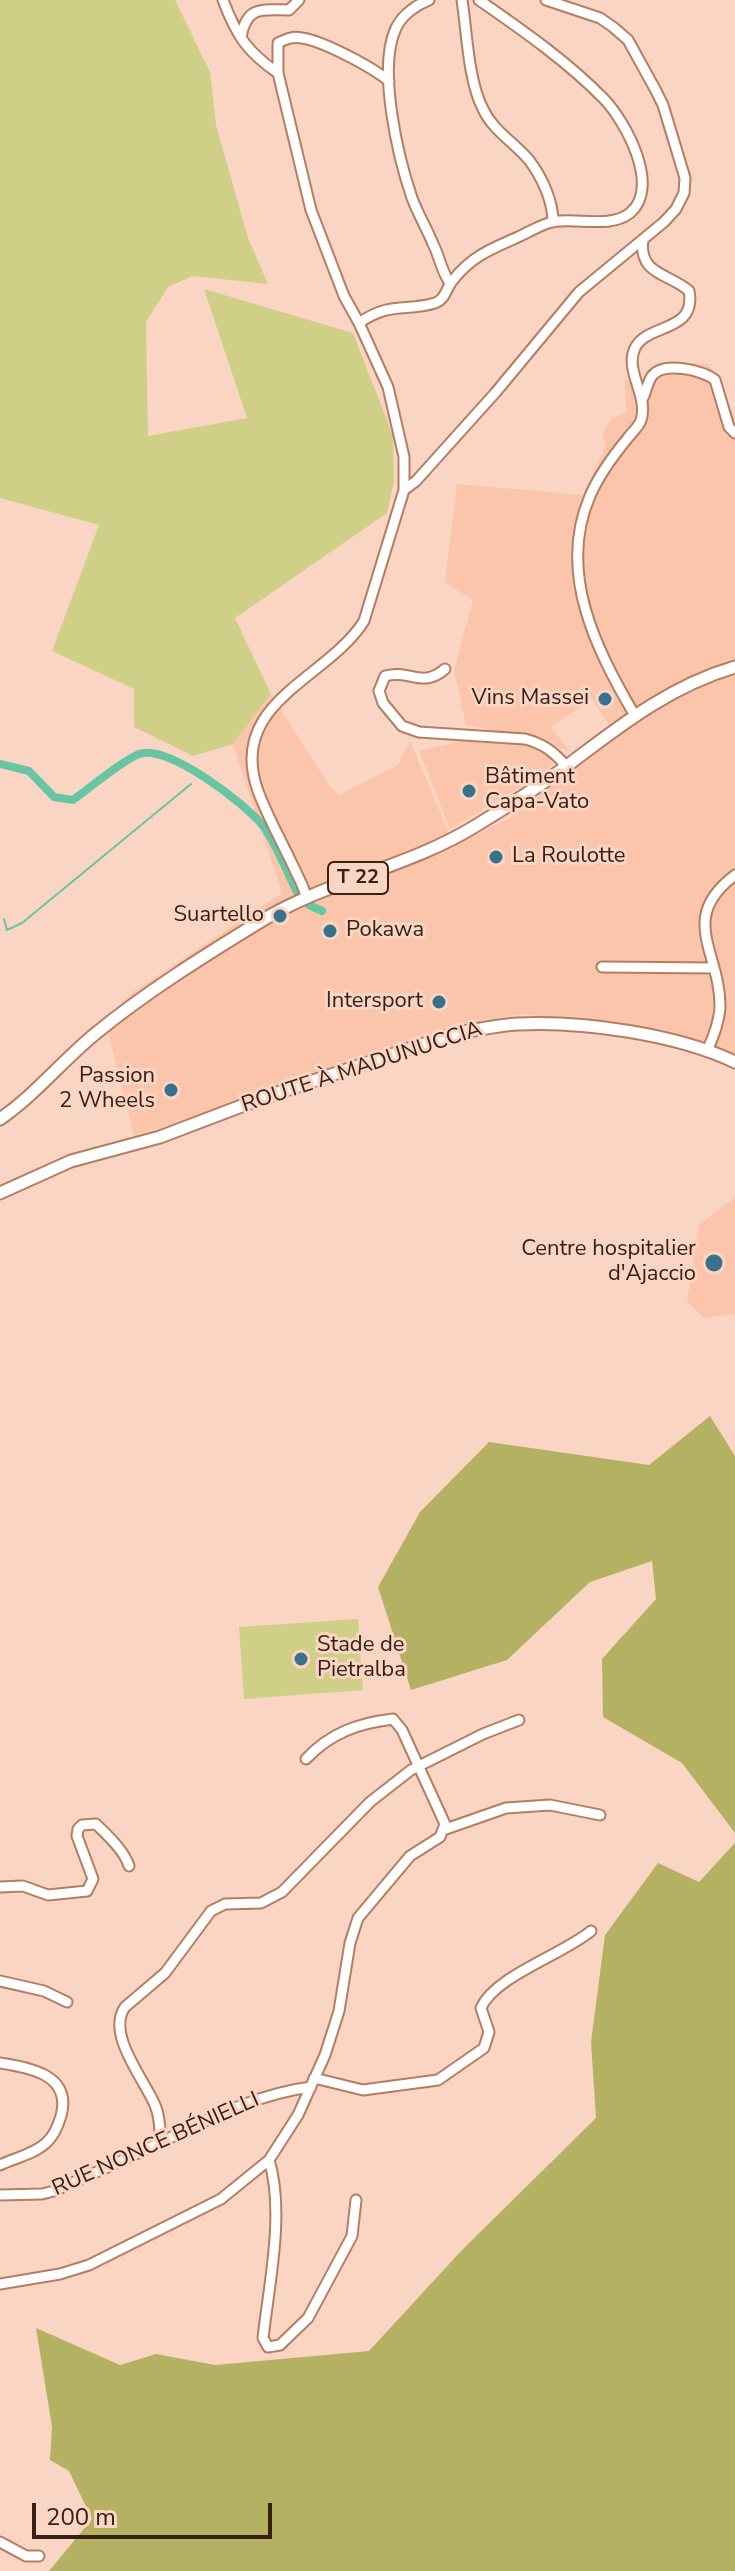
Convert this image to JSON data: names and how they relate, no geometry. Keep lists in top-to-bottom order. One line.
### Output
{"streets":{"main road":["T 22","ROUTE À MADUNUCCIA"],"street":["RUE NONCE BÉNIELLI"]},"places":["Vins Massei","Bâtiment Capa-Vato","La Roulotte","Suartello","Pokawa","Intersport","Passion 2 Wheels","Centre hospitalier d'Ajaccio","Stade de Pietralba"],"scale_bar":"200 m"}
